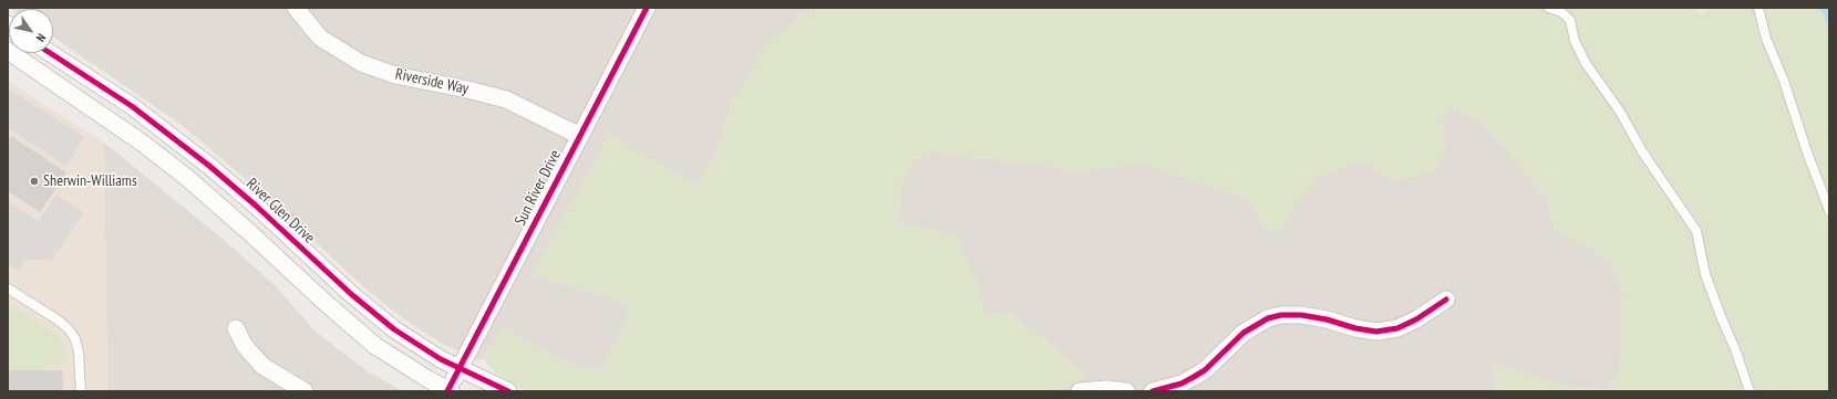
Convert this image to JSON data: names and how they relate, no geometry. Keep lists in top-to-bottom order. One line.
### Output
{"streets":{"street":["Riverside Way","Sun River Drive","River Glen Drive"]},"crossings":[["Riverside Way","Sun River Drive"],["Sun River Drive","River Glen Drive"]],"places":["Sherwin-Williams"],"north":"bottom right"}
